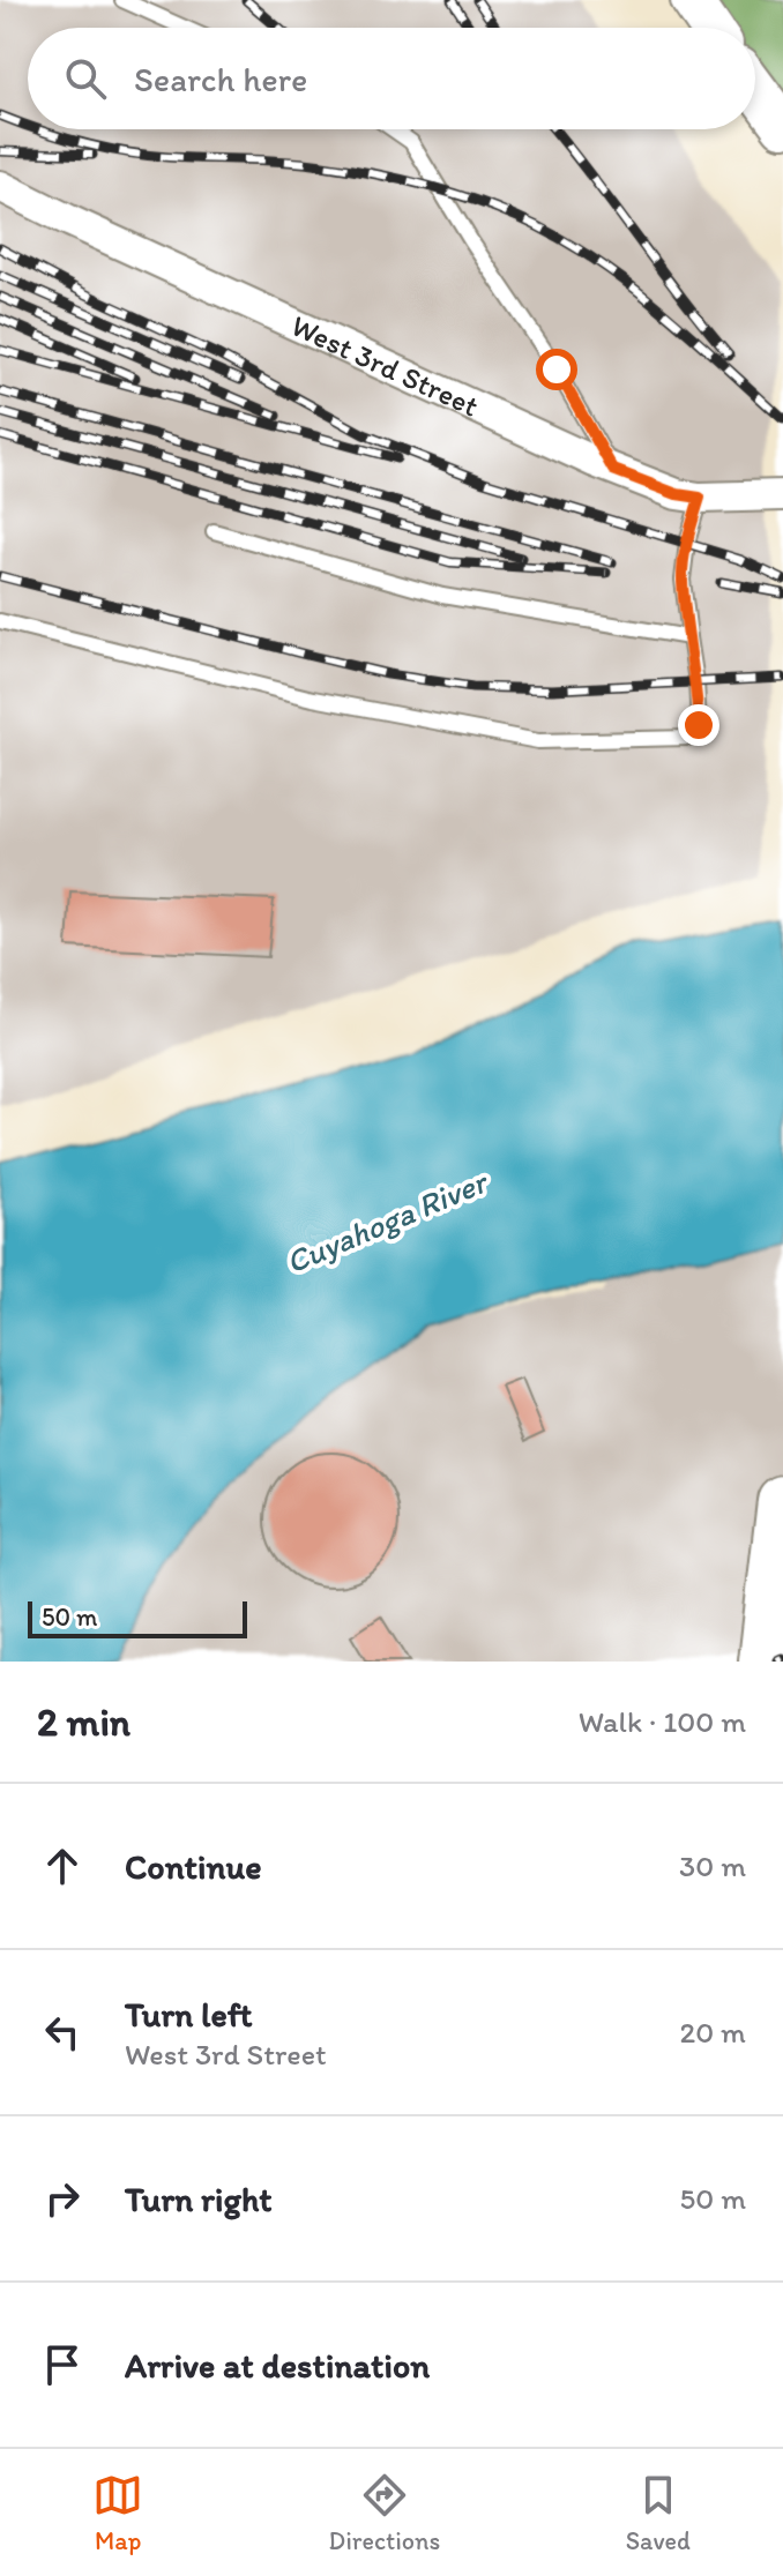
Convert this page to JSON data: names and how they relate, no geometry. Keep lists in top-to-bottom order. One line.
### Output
{"streets":{"street":["West 3rd Street"]},"water":["Cuyahoga River"],"scale_bar":"50 m","page":{"search":"Search here","scale":"50 m","heading":["2 min","Walk · 100 m"],"list":[["Continue","30 m"],["Turn left","West 3rd Street","20 m"],["Turn right","50 m"],"Arrive at destination"],"nav":["Map","Directions","Saved"]}}
